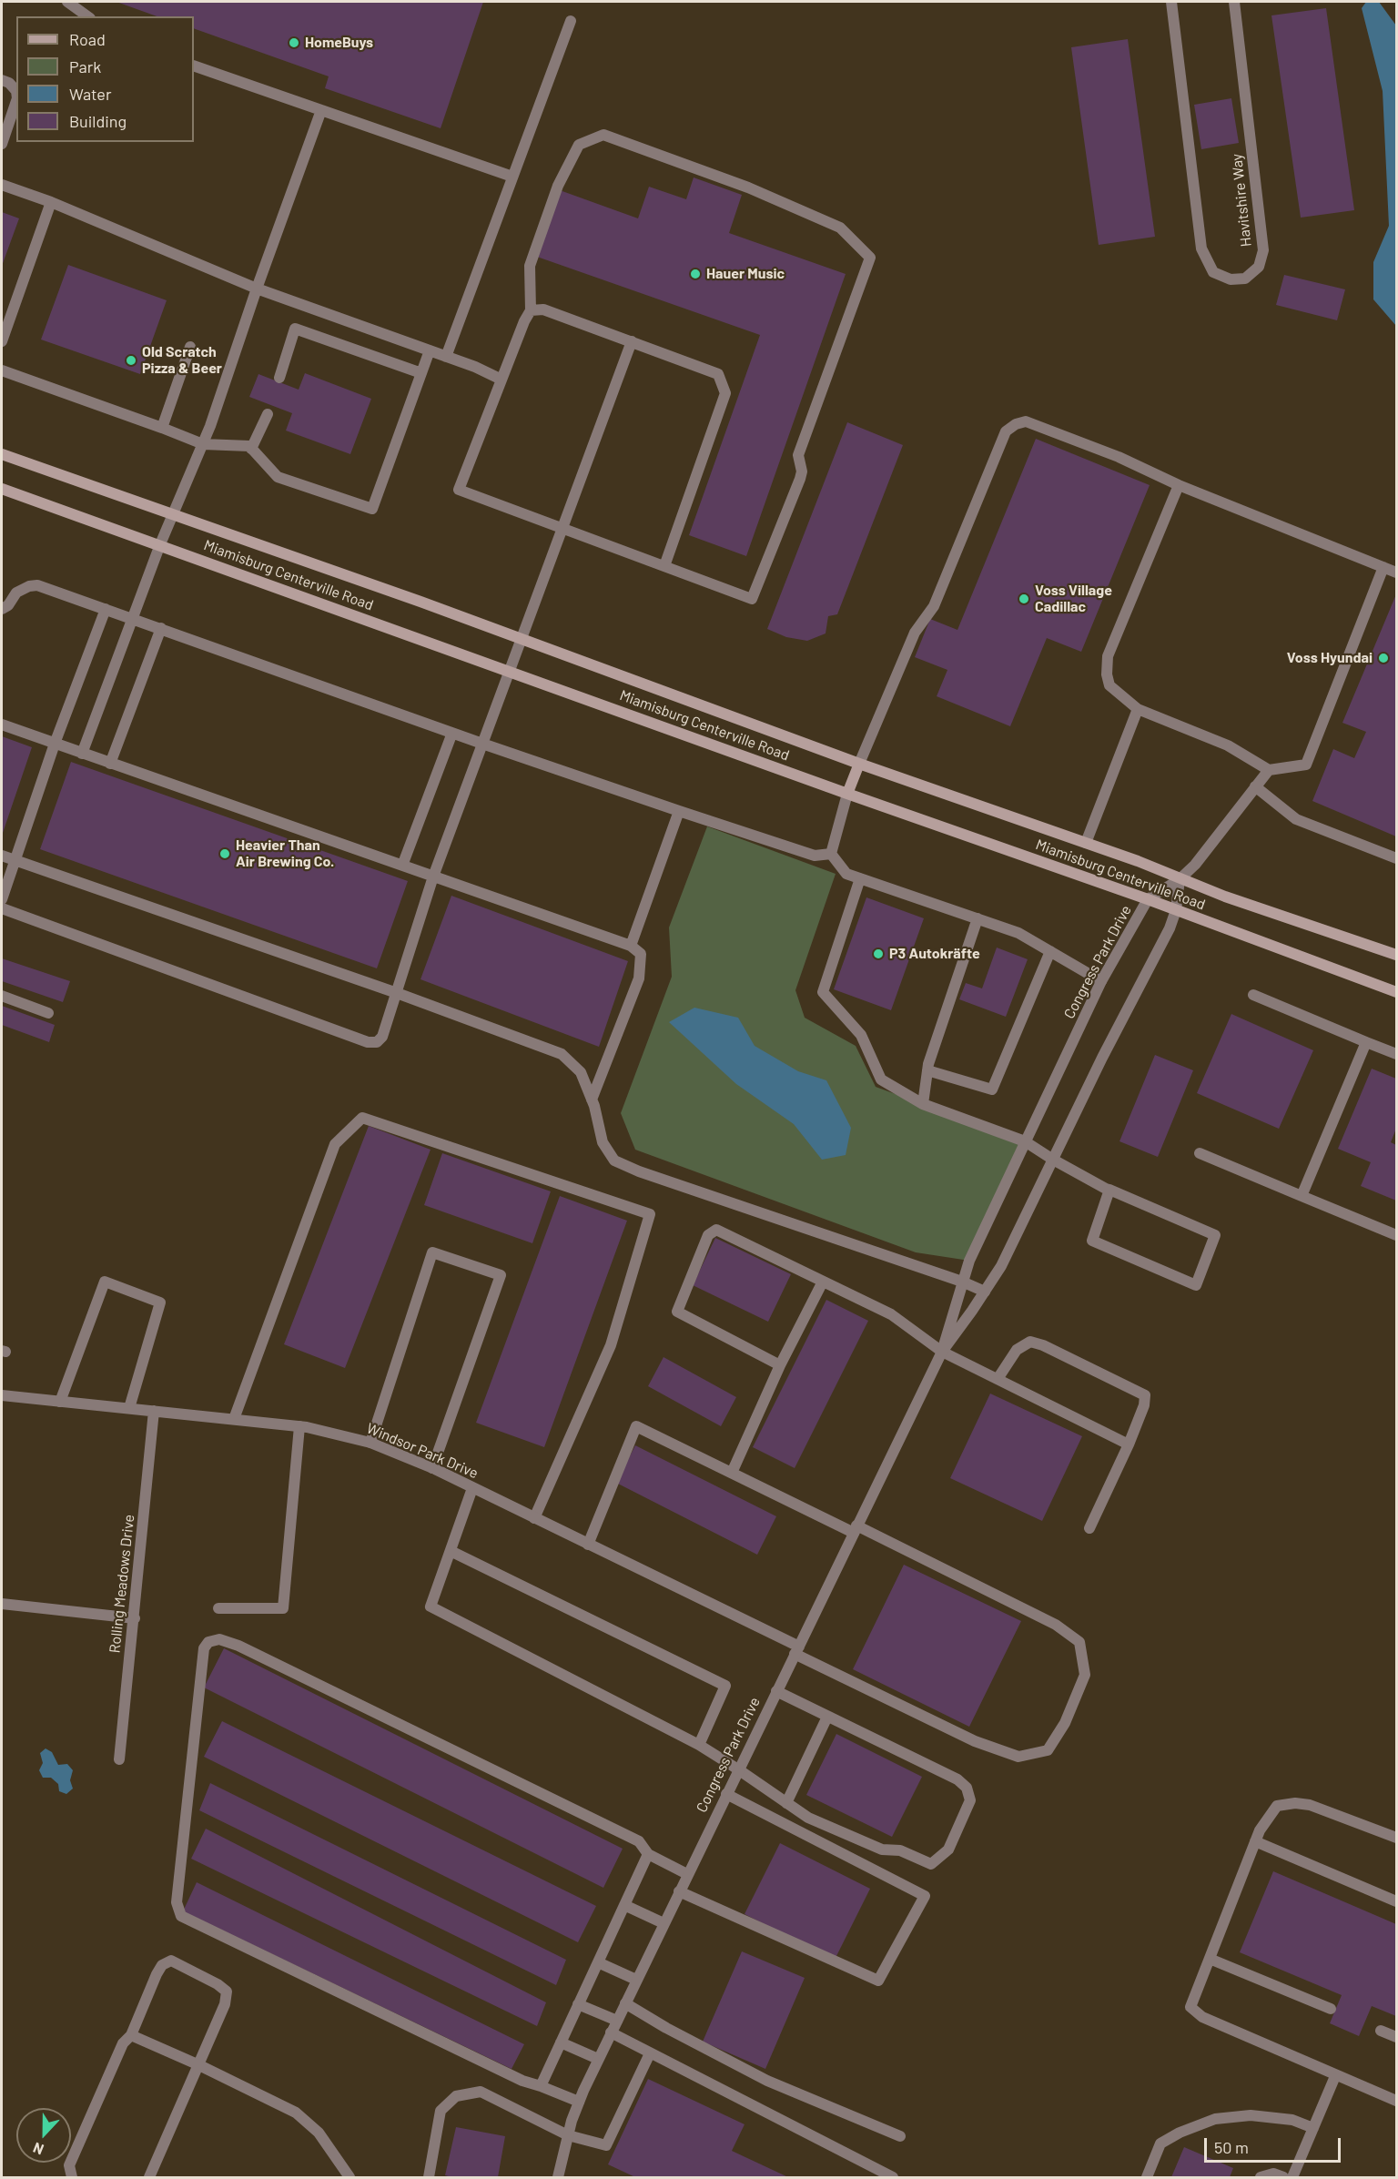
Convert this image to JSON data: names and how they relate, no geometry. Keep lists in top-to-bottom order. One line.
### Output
{"streets":{"main road":["Miamisburg Centerville Road"],"street":["Havitshire Way","Congress Park Drive","Windsor Park Drive","Rolling Meadows Drive"]},"crossings":[["Miamisburg Centerville Road","Congress Park Drive"],["Congress Park Drive","Windsor Park Drive"],["Windsor Park Drive","Rolling Meadows Drive"]],"places":["HomeBuys","Hauer Music","Old Scratch Pizza & Beer","Voss Village Cadillac","Voss Hyundai","Heavier Than Air Brewing Co.","P3 Autokräfte"],"legend":["Road","Park","Water","Building"],"scale_bar":"50 m","north":"bottom"}
